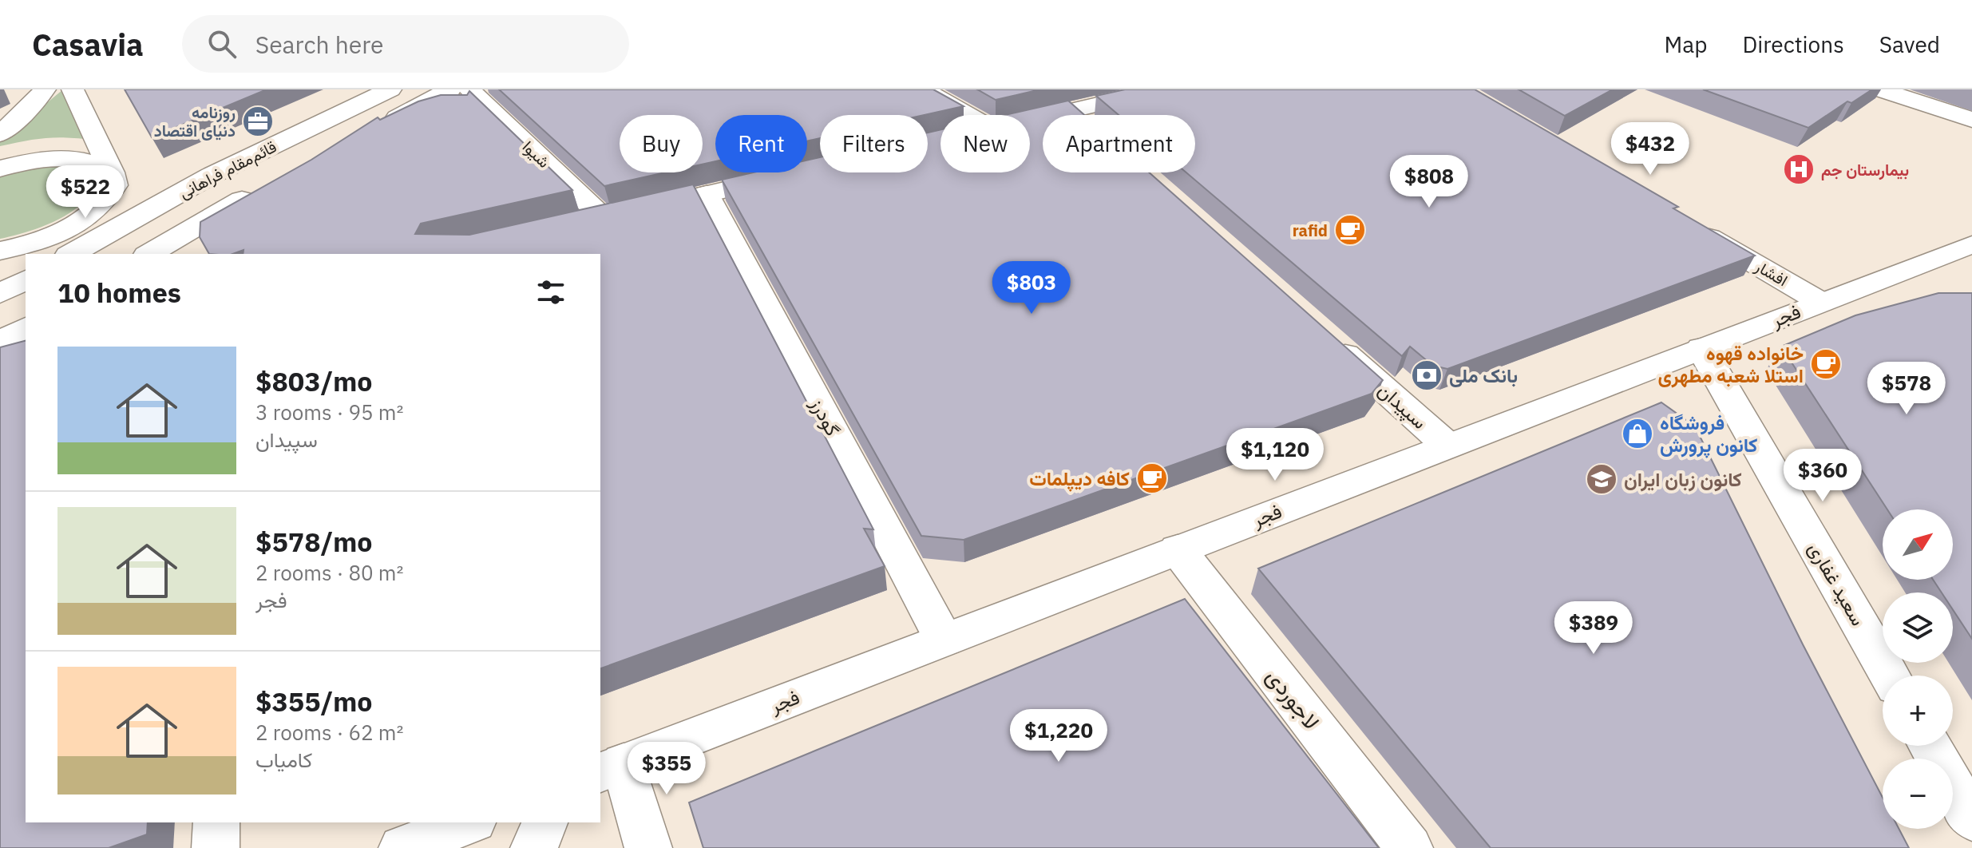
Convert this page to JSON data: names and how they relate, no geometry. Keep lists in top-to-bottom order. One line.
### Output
{"streets":{"street":["شیوا","قائم‌مقام فراهانی","افشار","فجر","سپیدان","گودرز","سعید غفاری","لاجوردی"]},"crossings":[["شیوا","گودرز"],["افشار","فجر"],["فجر","سپیدان"],["فجر","گودرز"],["فجر","سعید غفاری"],["فجر","لاجوردی"]],"places":{"office":["روزنامه دنیای اقتصاد"],"hospital":["بیمارستان جم"],"cafe":["rafid","خانواده قهوه استلا شعبه مطهری","کافه دیپلمات"],"bank":["بانک ملی"],"shop":["فروشگاه کانون پرورش"],"school or university":["کانون زبان ایران"]},"north":"top right","page":{"header":"Casavia","search":"Search here","nav":["Map","Directions","Saved"],"chip":["Buy","Rent","Filters","New","Apartment"],"price":["$432","$808","$522","$803","$578","$1,120","$360","$389","$1,220","$355"],"heading":"10 homes","list":[{"name":"$803/mo","note":"3 rooms · 95 m² · سپیدان"},{"name":"$578/mo","note":"2 rooms · 80 m² · فجر"},{"name":"$355/mo","note":"2 rooms · 62 m² · کامیاب"}],"map_buttons":["+","−"]}}
